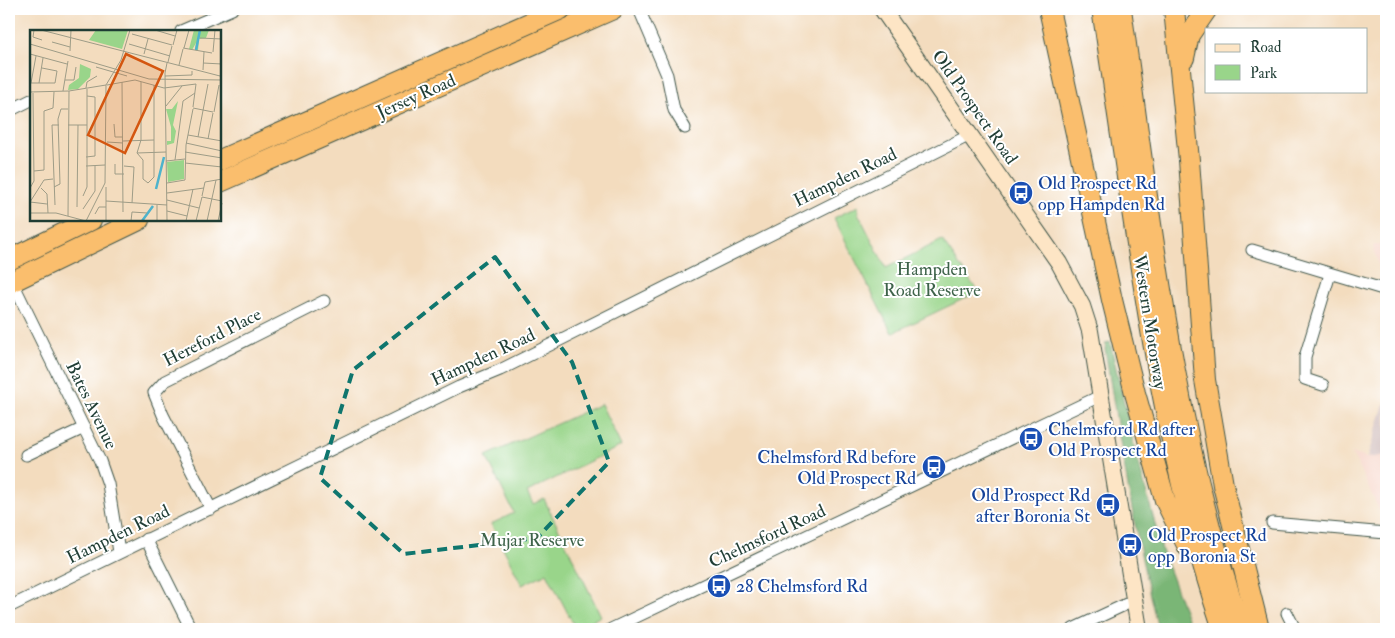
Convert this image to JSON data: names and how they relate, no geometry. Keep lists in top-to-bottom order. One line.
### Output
{"streets":{"highway":["Jersey Road","Western Motorway"],"street":["Old Prospect Road","Hampden Road","Hereford Place","Bates Avenue","Chelmsford Road"]},"crossings":[["Old Prospect Road","Hampden Road"],["Old Prospect Road","Chelmsford Road"],["Hampden Road","Hereford Place"],["Hampden Road","Bates Avenue"]],"parks":["Hampden Road Reserve","Mujar Reserve"],"places":{"bus stop":["Old Prospect Rd opp Hampden Rd","Chelmsford Rd after Old Prospect Rd","Chelmsford Rd before Old Prospect Rd","Old Prospect Rd after Boronia St","Old Prospect Rd opp Boronia St","28 Chelmsford Rd"]},"legend":["Road","Park"]}
